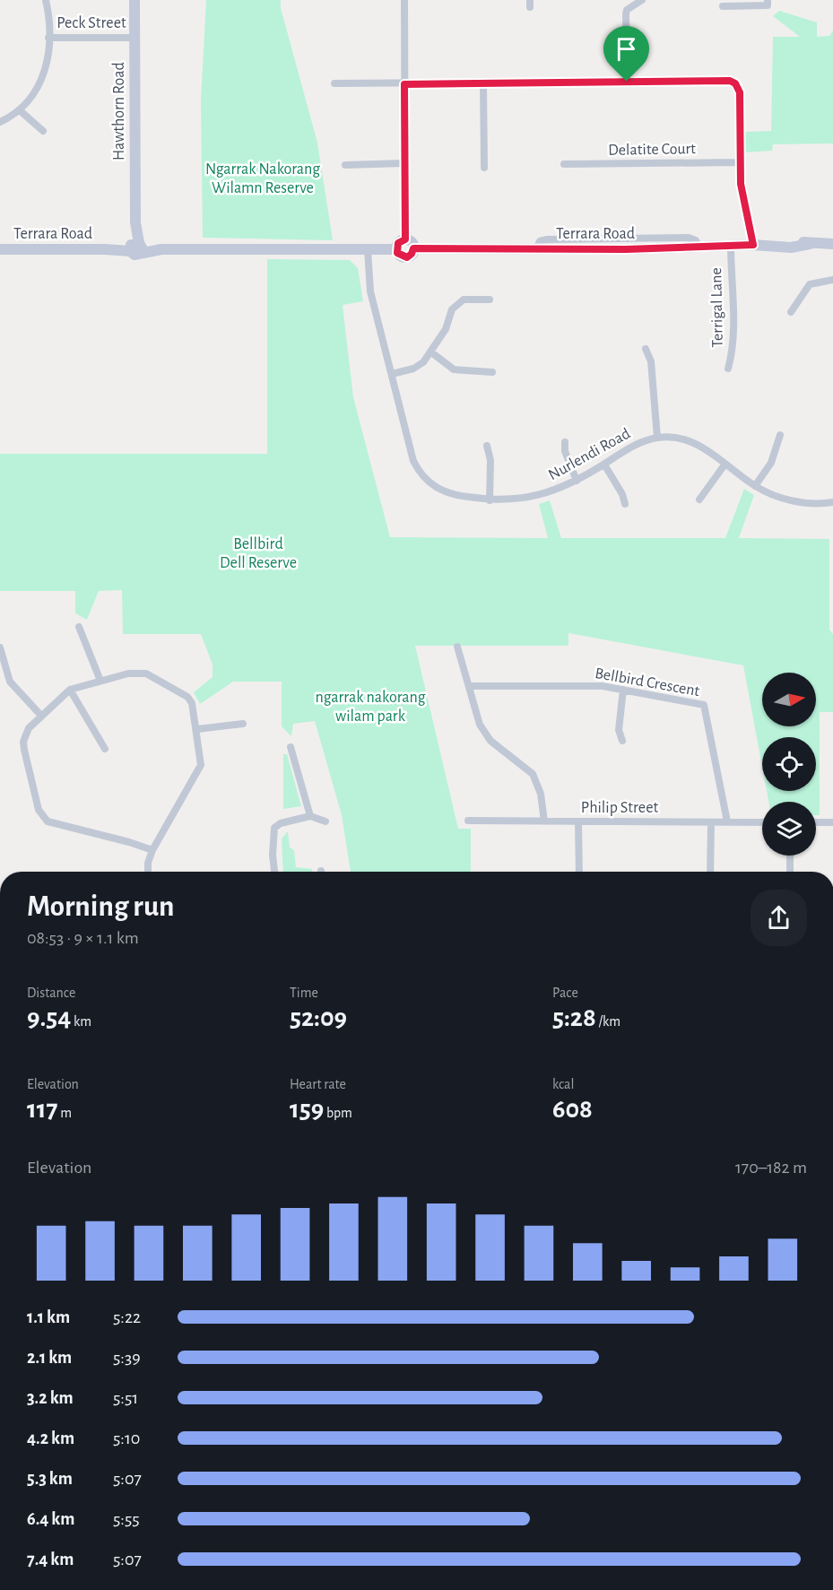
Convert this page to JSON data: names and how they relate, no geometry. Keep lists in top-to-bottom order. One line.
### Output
{"streets":{"main road":["Hawthorn Road","Terrara Road"],"street":["Peck Street","Delatite Court","Terrigal Lane","Nurlendi Road","Bellbird Crescent","Philip Street"]},"crossings":[["Peck Street","Hawthorn Road"],["Hawthorn Road","Terrara Road"],["Terrara Road","Terrigal Lane"],["Terrara Road","Nurlendi Road"],["Bellbird Crescent","Philip Street"]],"parks":["Ngarrak Nakorang Wilamn Reserve","Bellbird Dell Reserve","ngarrak nakorang wilam park"],"north":"right","page":{"heading":["Morning run","08:53 · 9 × 1.1 km"],"stats":[["Distance","9.54 km"],["Time","52:09"],["Pace","5:28 /km"],["Elevation","117 m"],["Heart rate","159 bpm"],["kcal","608"]],"chart":["Elevation","170–182 m"],"list":[{"name":"1.1 km","note":"5:22"},{"name":"2.1 km","note":"5:39"},{"name":"3.2 km","note":"5:51"},{"name":"4.2 km","note":"5:10"},{"name":"5.3 km","note":"5:07"},{"name":"6.4 km","note":"5:55"},{"name":"7.4 km","note":"5:07"}]}}
